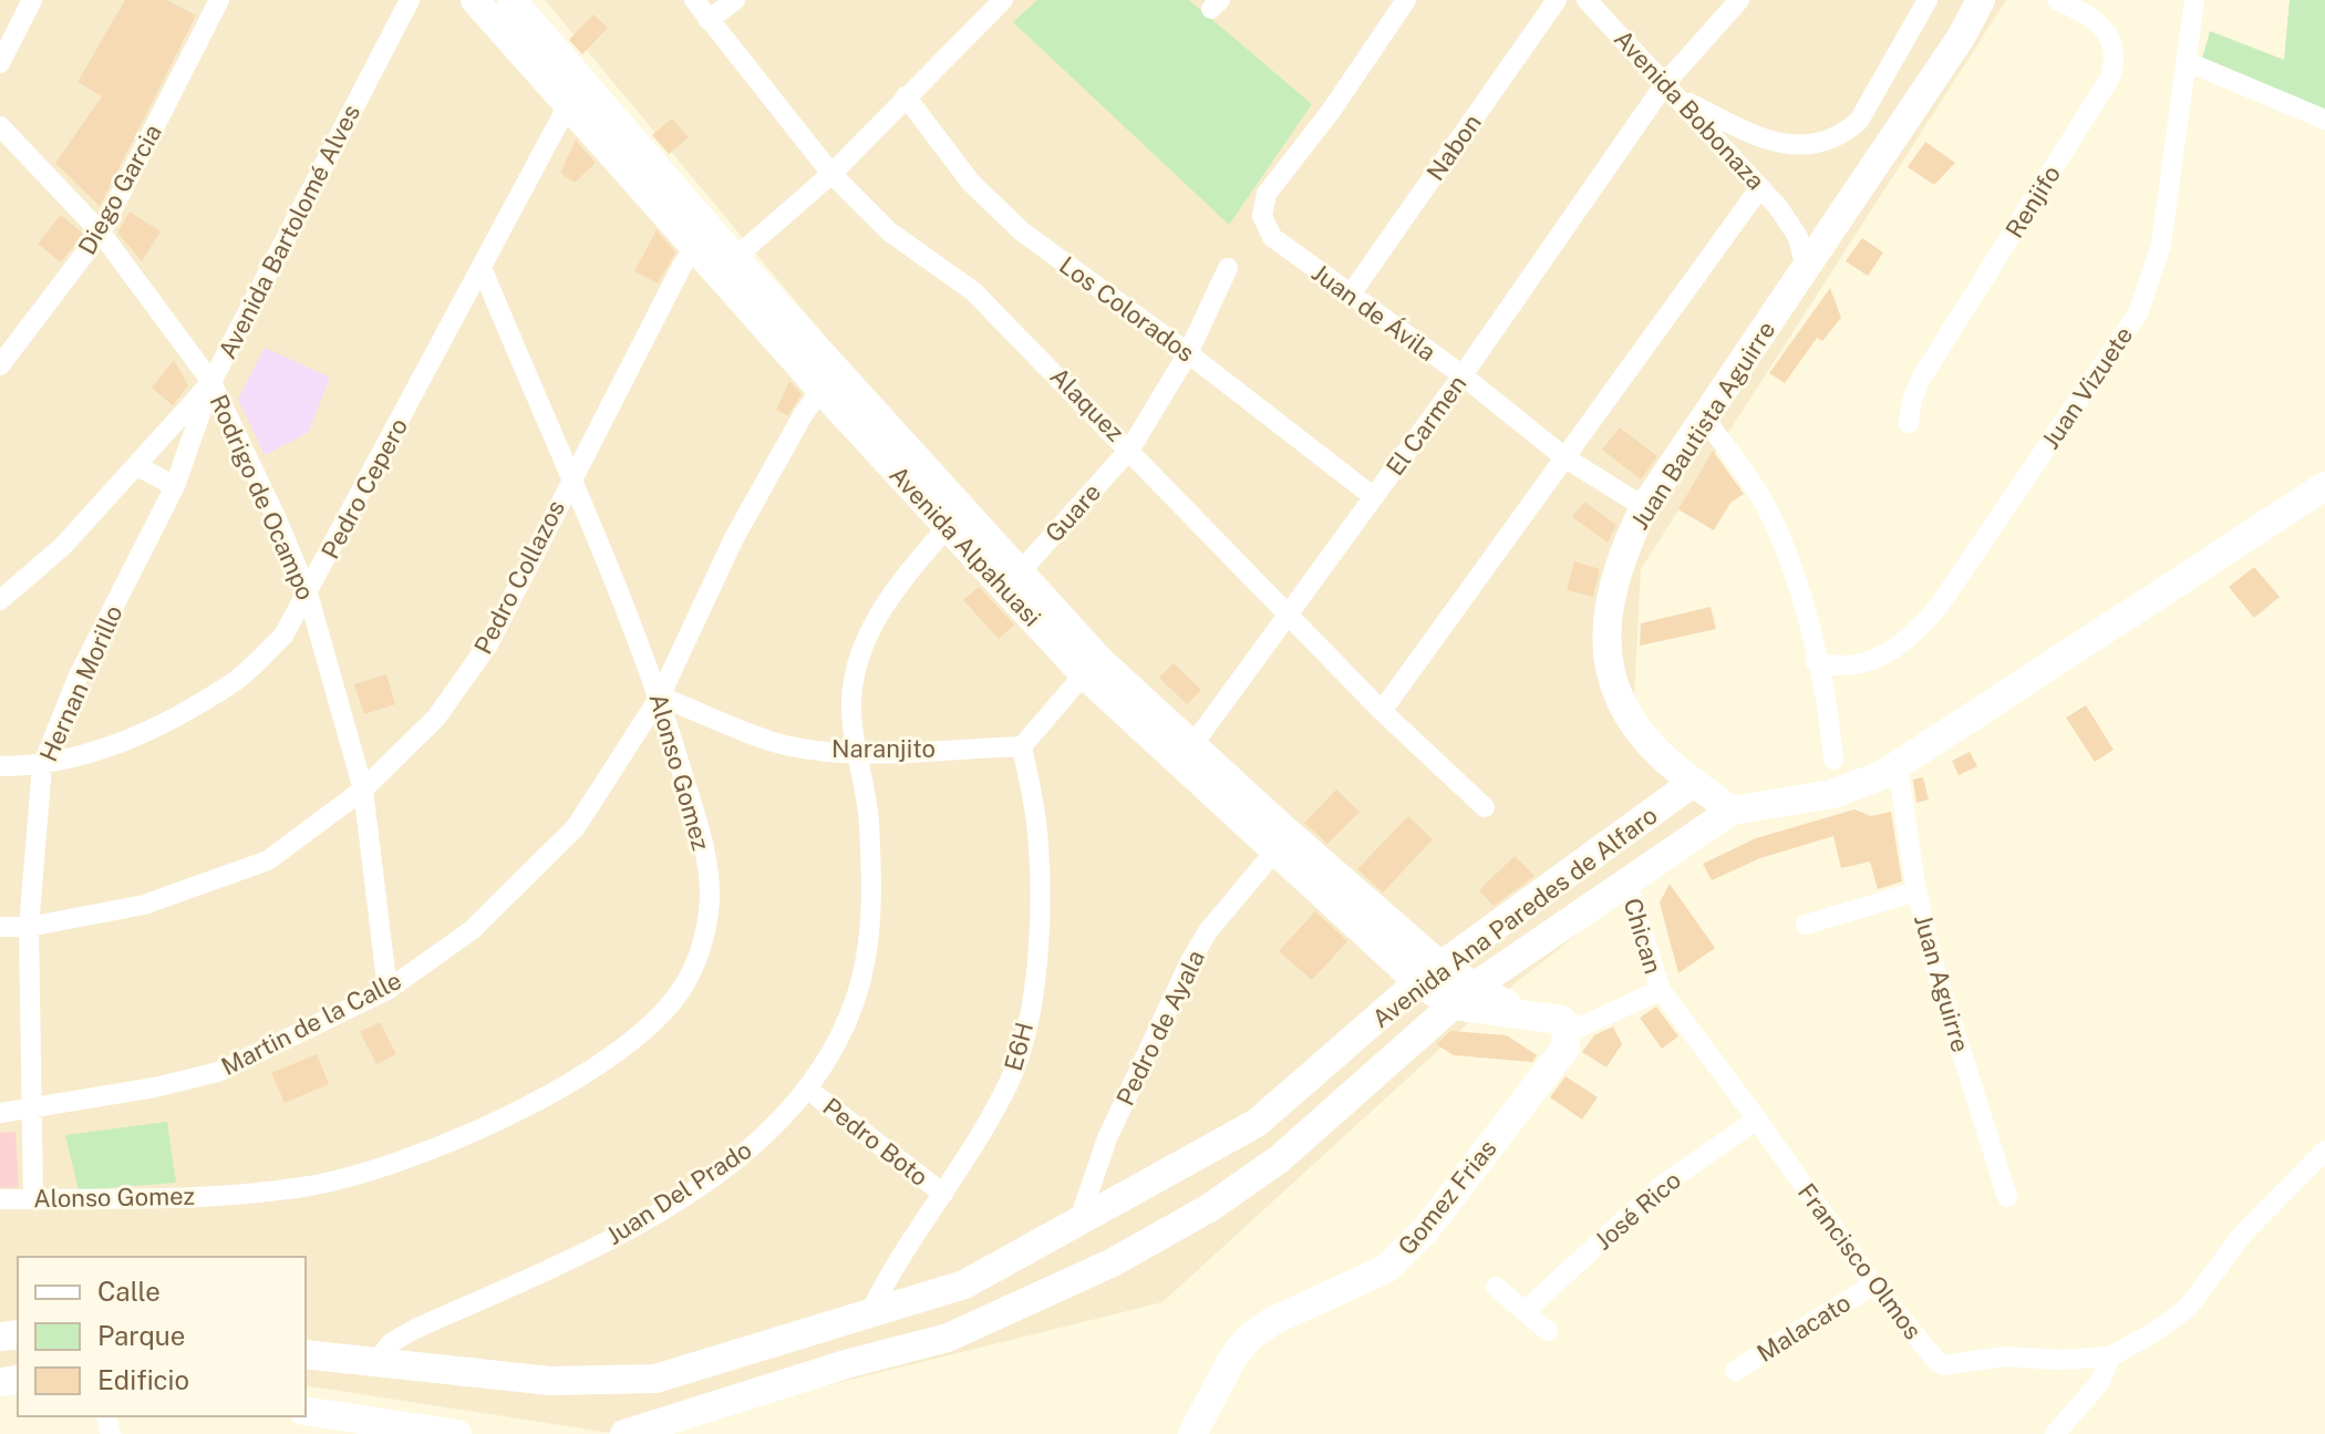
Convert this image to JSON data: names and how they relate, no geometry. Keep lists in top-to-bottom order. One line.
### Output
{"streets":{"main road":["Juan Bautista Aguirre","Avenida Alpahuasi","Avenida Ana Paredes de Alfaro","Gomez Frias"],"street":["Avenida Bobonaza","Nabon","Diego Garcia","Renjifo","Avenida Bartolomé Alves","Los Colorados","Juan de Ávila","Juan Vizuete","Alaquez","El Carmen","Pedro Cepero","Rodrigo de Ocampo","Guare","Pedro Collazos","Hernan Morillo","Naranjito","Alonso Gomez","Chican","Juan Aguirre","Martin de la Calle","Pedro de Ayala","E6H","Pedro Boto","Juan Del Prado","José Rico","Francisco Olmos","Malacato"]},"crossings":[["Avenida Bobonaza","El Carmen"],["Avenida Bobonaza","Juan Bautista Aguirre"],["Nabon","Juan de Ávila"],["Diego Garcia","Rodrigo de Ocampo"],["Avenida Bartolomé Alves","Rodrigo de Ocampo"],["Avenida Bartolomé Alves","Hernan Morillo"],["Los Colorados","El Carmen"],["Los Colorados","Guare"],["Juan de Ávila","El Carmen"],["Juan de Ávila","Juan Bautista Aguirre"],["Alaquez","El Carmen"],["Alaquez","Guare"],["El Carmen","Avenida Alpahuasi"],["Juan Bautista Aguirre","Avenida Ana Paredes de Alfaro"],["Pedro Cepero","Rodrigo de Ocampo"],["Pedro Cepero","Avenida Alpahuasi"],["Pedro Cepero","Hernan Morillo"],["Pedro Cepero","Alonso Gomez"],["Rodrigo de Ocampo","Pedro Collazos"],["Rodrigo de Ocampo","Hernan Morillo"],["Rodrigo de Ocampo","Martin de la Calle"],["Guare","Avenida Alpahuasi"],["Avenida Alpahuasi","Pedro Collazos"],["Avenida Alpahuasi","Avenida Ana Paredes de Alfaro"],["Avenida Alpahuasi","Martin de la Calle"],["Avenida Alpahuasi","Pedro de Ayala"],["Avenida Alpahuasi","Juan Del Prado"],["Avenida Alpahuasi","Gomez Frias"],["Pedro Collazos","Hernan Morillo"],["Pedro Collazos","Alonso Gomez"],["Hernan Morillo","Martin de la Calle"],["Naranjito","Alonso Gomez"],["Naranjito","Martin de la Calle"],["Naranjito","E6H"],["Naranjito","Juan Del Prado"],["Alonso Gomez","Martin de la Calle"],["Avenida Ana Paredes de Alfaro","Chican"],["Avenida Ana Paredes de Alfaro","Pedro de Ayala"],["Avenida Ana Paredes de Alfaro","E6H"],["Avenida Ana Paredes de Alfaro","Juan Del Prado"],["Chican","Francisco Olmos"],["E6H","Pedro Boto"],["Pedro Boto","Juan Del Prado"],["José Rico","Francisco Olmos"],["Francisco Olmos","Malacato"]],"legend":["Calle","Parque","Edificio"]}
